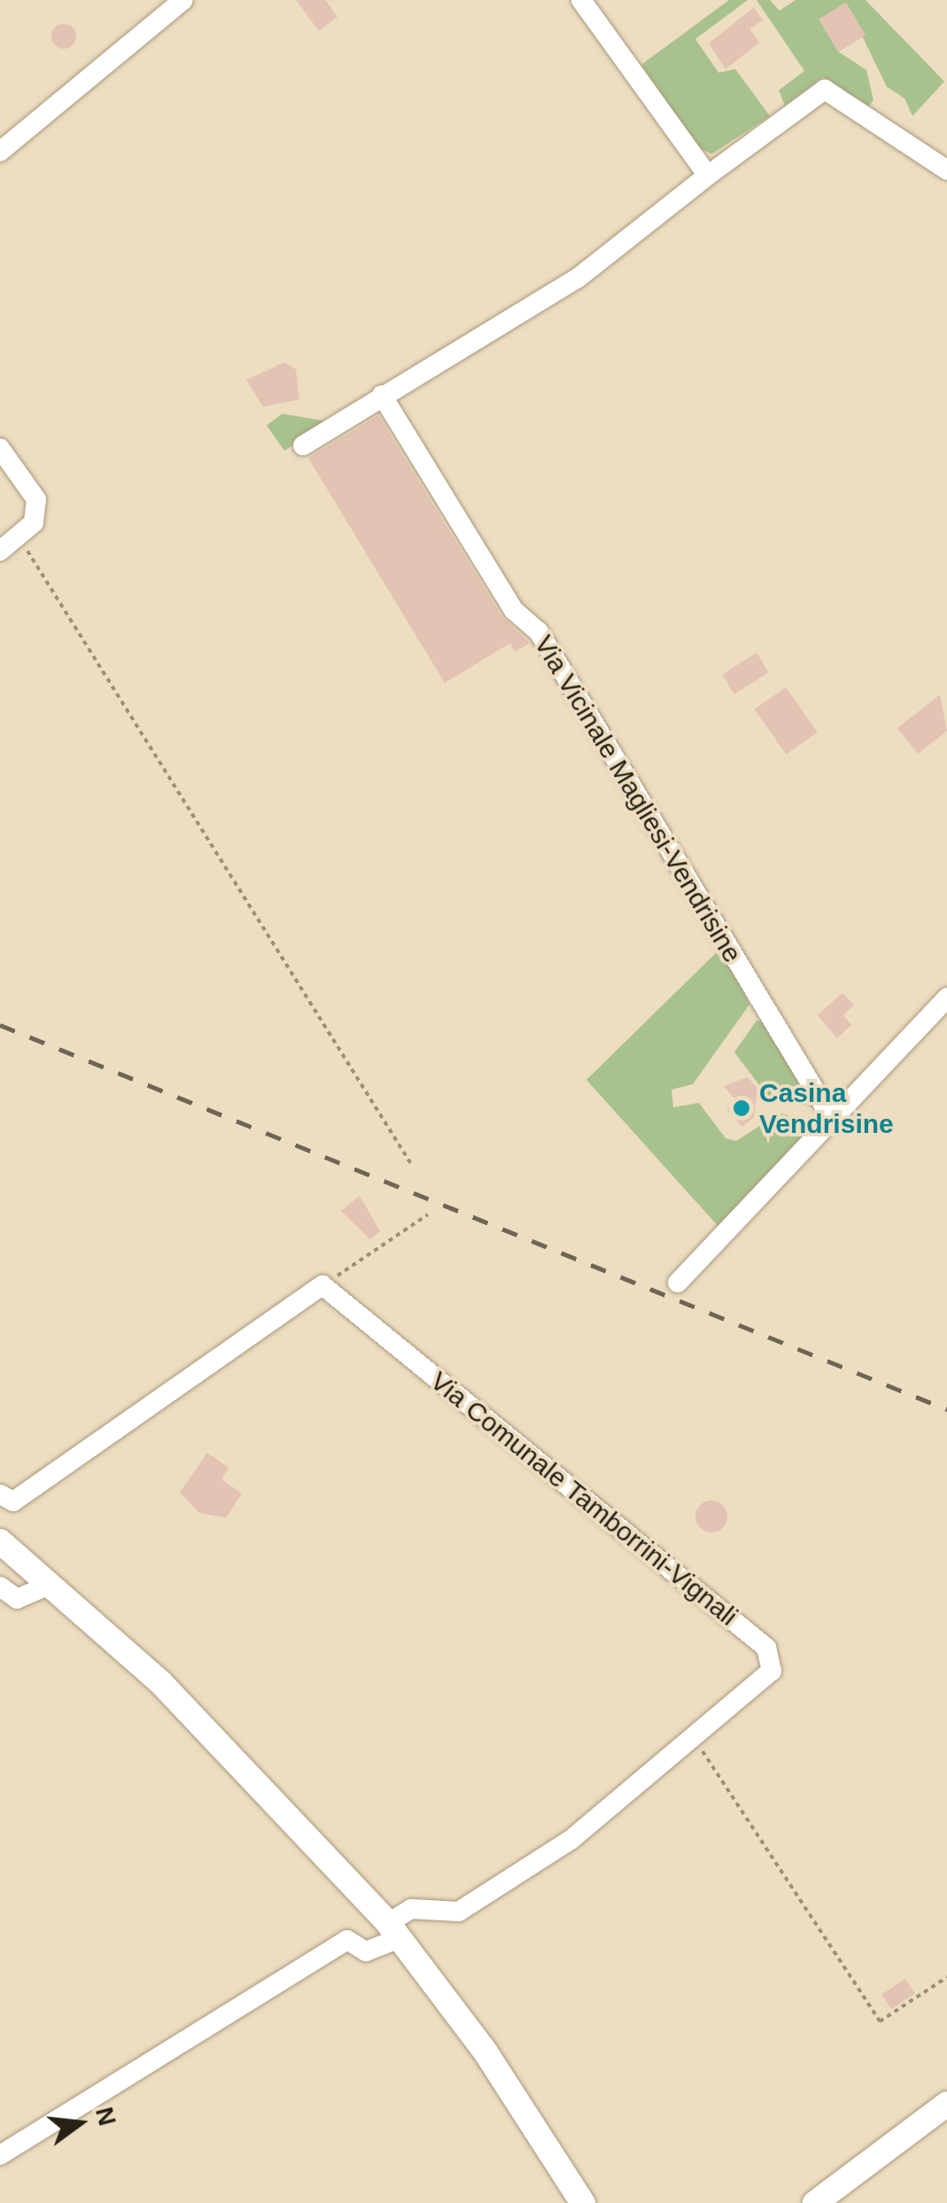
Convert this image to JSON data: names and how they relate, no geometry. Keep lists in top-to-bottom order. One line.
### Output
{"streets":{"street":["Via Vicinale Magliesi-Vendrisine","Via Comunale Tamborrini-Vignali"]},"places":["Casina Vendrisine"],"north":"right"}
